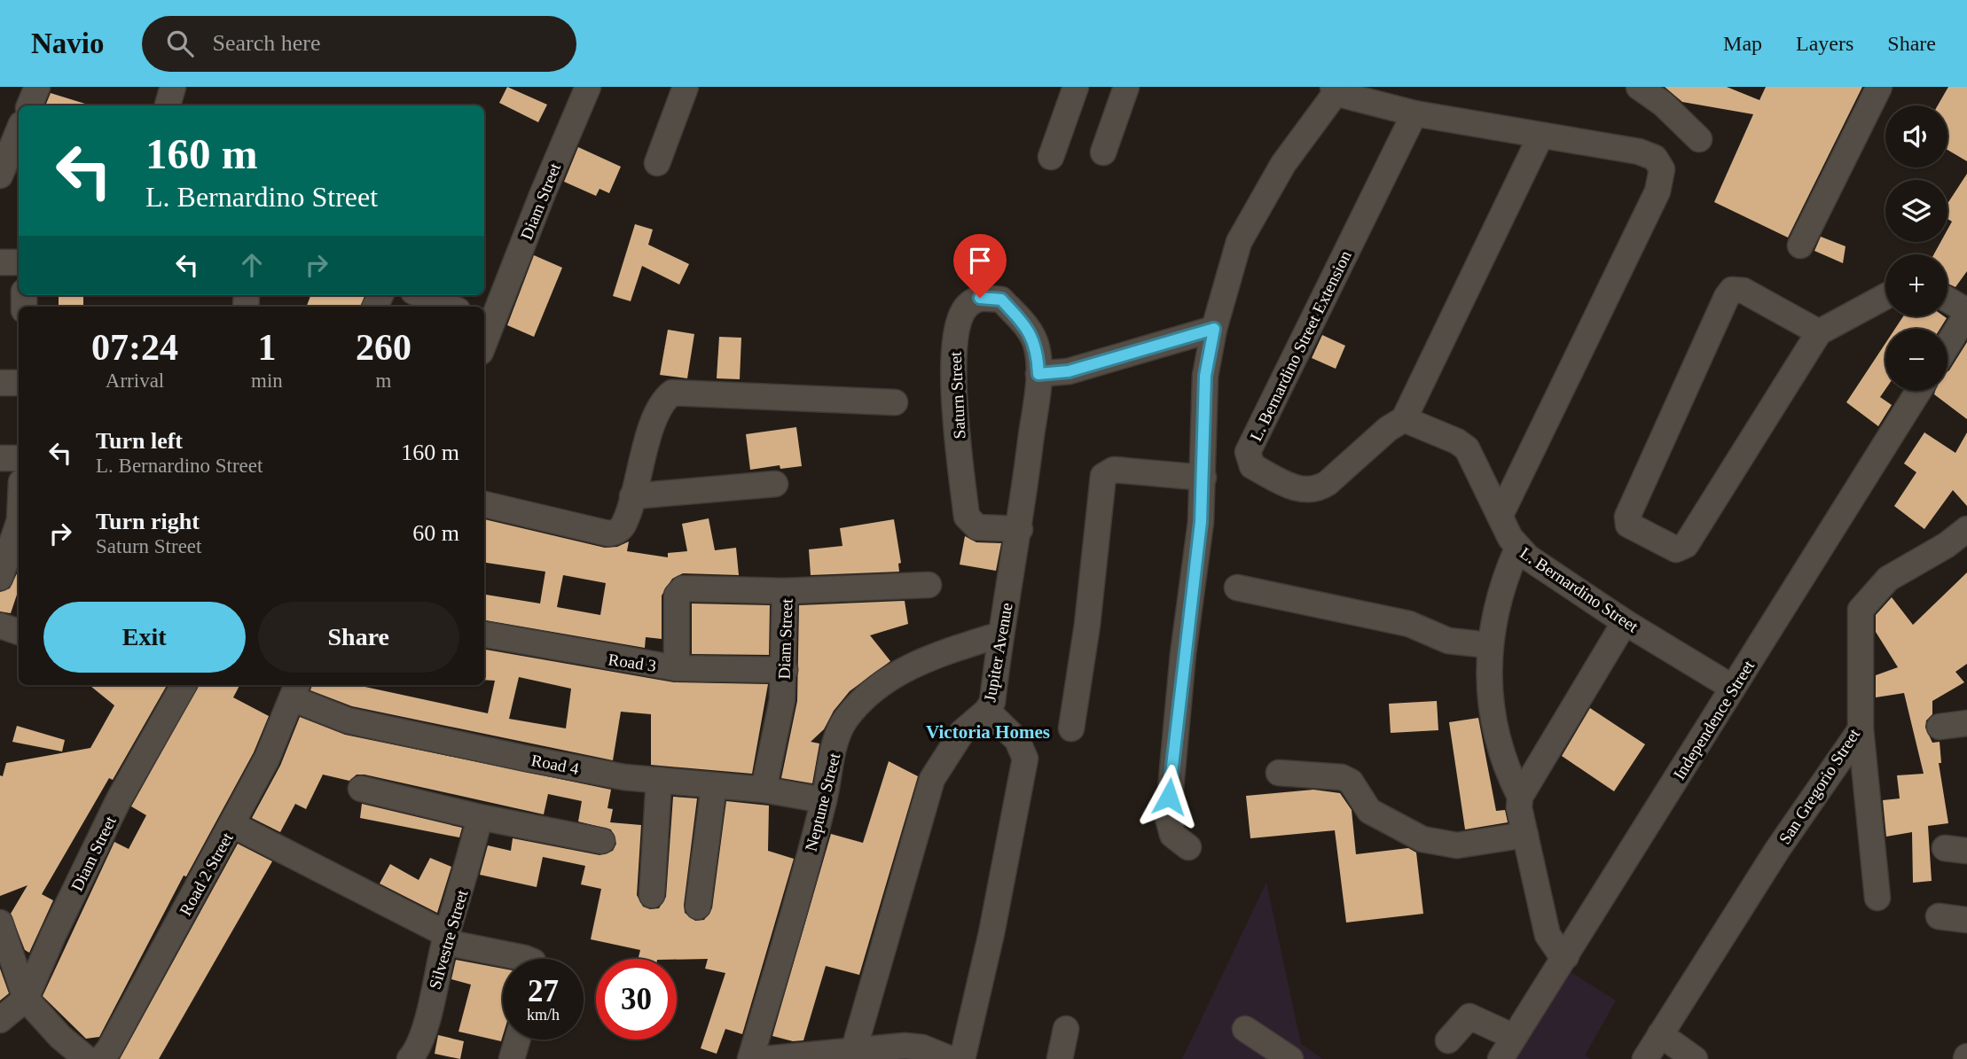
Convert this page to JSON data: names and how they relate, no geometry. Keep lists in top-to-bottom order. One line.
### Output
{"streets":{"street":["Diam Street","L. Bernardino Street Extension","Saturn Street","L. Bernardino Street","Jupiter Avenue","Road 3","Independence Street","Road 4","San Gregorio Street","Neptune Street","Road 2 Street","Silvestre Street"]},"crossings":[["Diam Street","Road 3"],["Diam Street","Road 4"],["L. Bernardino Street Extension","L. Bernardino Street"],["Saturn Street","Jupiter Avenue"],["L. Bernardino Street","Independence Street"],["Jupiter Avenue","Neptune Street"],["Road 4","Neptune Street"],["Road 4","Road 2 Street"]],"districts":["Victoria Homes"],"page":{"header":"Navio","search":"Search here","nav":["Map","Layers","Share"],"map_buttons":["+","−"],"turn":["160 m","L. Bernardino Street"],"eta":["07:24","Arrival","1","min","260","m"],"list":[{"name":"Turn left","note":"L. Bernardino Street","value":"160 m"},{"name":"Turn right","note":"Saturn Street","value":"60 m"}],"buttons":["Exit","Share"],"speed":"27 km/h","limit":"30"}}
